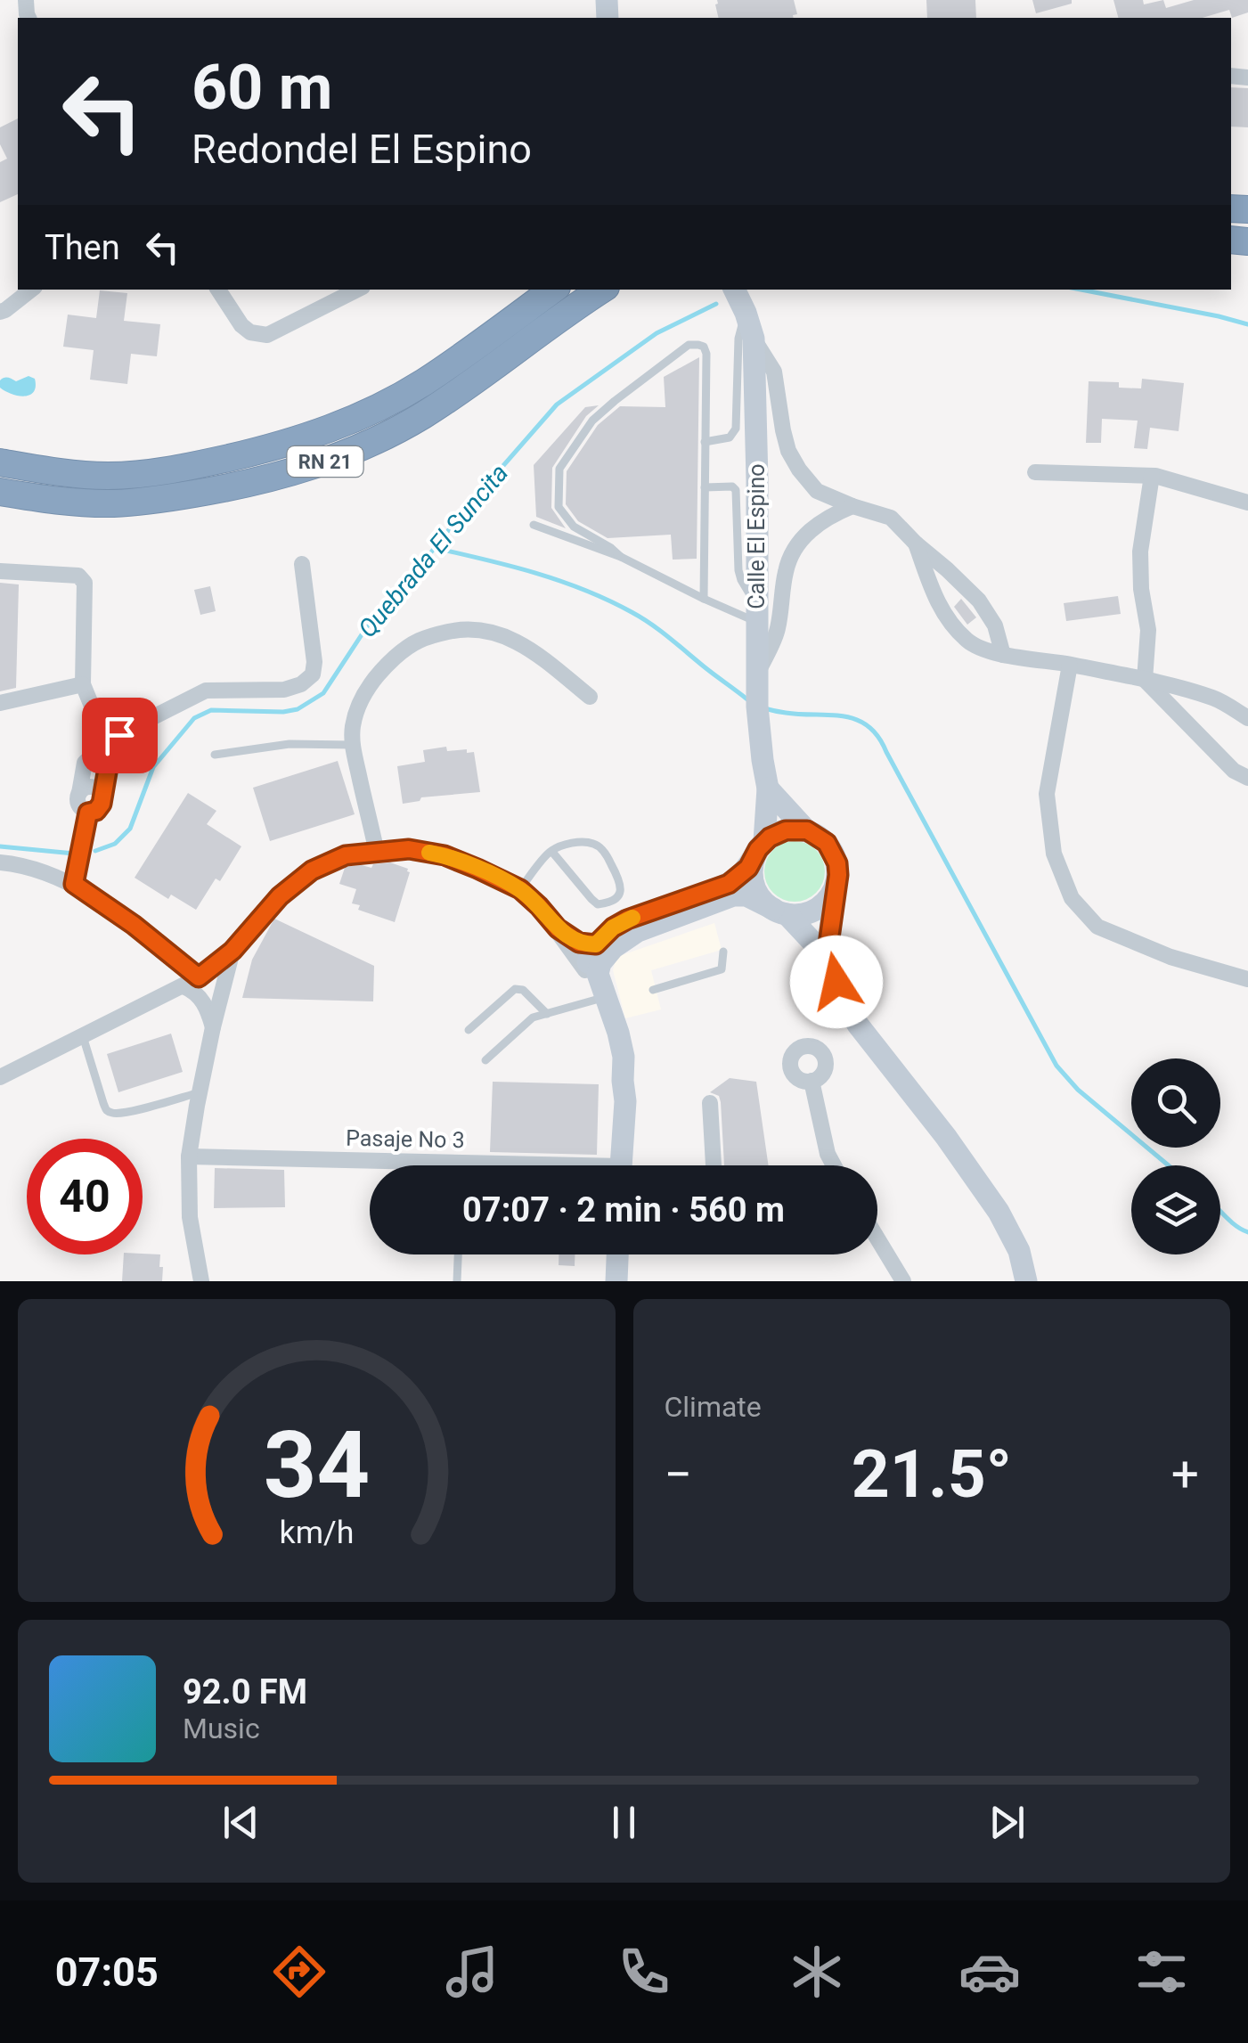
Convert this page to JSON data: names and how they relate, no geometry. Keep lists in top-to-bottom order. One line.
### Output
{"streets":{"highway":["RN 21"],"street":["Calle El Espino","Pasaje No 3"]},"water":["Quebrada El Suncita"],"page":{"turn":["60 m","Redondel El Espino"],"then":"Then","limit":"40","trip":"07:07 · 2 min · 560 m","tile":"Climate","heat":["−","21.5°","+"],"song":["92.0 FM","Music"],"tabs":"07:05","gauge":["34","km/h"]}}
